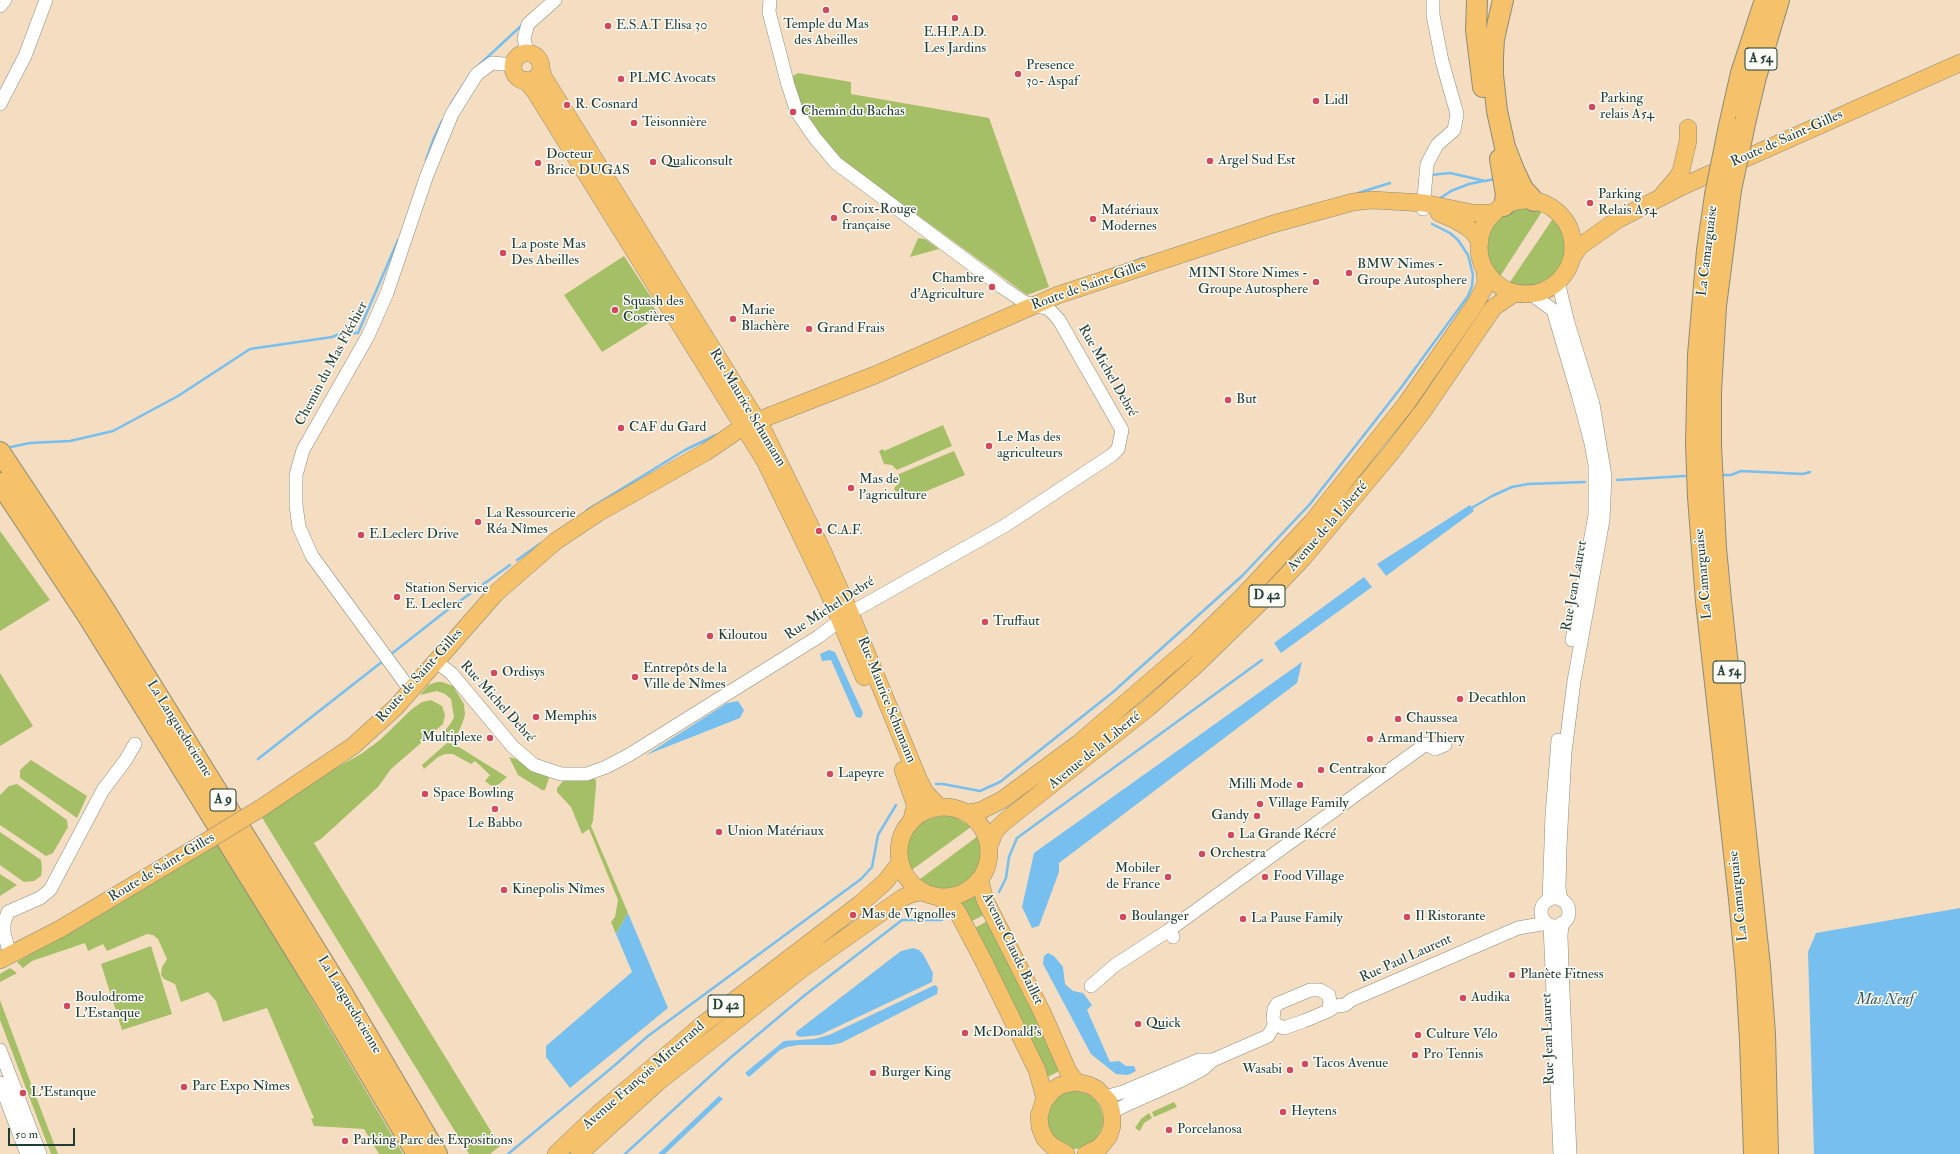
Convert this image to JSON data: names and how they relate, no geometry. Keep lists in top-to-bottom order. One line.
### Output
{"streets":{"highway":["A 54","La Camarguaise","La Languedocienne","A 9"],"main road":["Route de Saint-Gilles","Rue Maurice Schumann","Avenue de la Liberté","D 42","Avenue Claude Baillet","Avenue François Mitterrand"],"street":["Chemin du Mas Fléchier","Rue Michel Debré","Rue Jean Lauret","Rue Paul Laurent"]},"crossings":[["Route de Saint-Gilles","Chemin du Mas Fléchier"],["Route de Saint-Gilles","Rue Michel Debré"],["Route de Saint-Gilles","Rue Maurice Schumann"],["Route de Saint-Gilles","Avenue de la Liberté"],["Route de Saint-Gilles","Rue Jean Lauret"],["Chemin du Mas Fléchier","Rue Maurice Schumann"],["Rue Michel Debré","Rue Maurice Schumann"],["Rue Maurice Schumann","Avenue de la Liberté"],["Rue Maurice Schumann","Avenue Claude Baillet"],["Rue Maurice Schumann","Avenue François Mitterrand"],["Avenue de la Liberté","Rue Jean Lauret"],["Avenue de la Liberté","Avenue Claude Baillet"],["Avenue de la Liberté","Avenue François Mitterrand"],["Rue Jean Lauret","Rue Paul Laurent"],["Avenue Claude Baillet","Avenue François Mitterrand"]],"water":["Mas Neuf"],"places":["Temple du Mas des Abeilles","E.H.P.A.D. Les Jardins","E.S.A.T Elisa 30","Presence 30- Aspaf","PLMC Avocats","Lidl","R. Cosnard","Parking relais A54","Chemin du Bachas","Teisonnière","Argel Sud Est","Qualiconsult","Docteur Brice DUGAS","Parking Relais A54","Croix-Rouge française","Matériaux Modernes","La poste Mas Des Abeilles","BMW Nimes - Groupe Autosphere","MINI Store Nimes - Groupe Autosphere","Chambre d'Agriculture","Squash des Costières","Marie Blachère","Grand Frais","But","CAF du Gard","Le Mas des agriculteurs","Mas de l'agriculture","La Ressourcerie Réa Nîmes","C.A.F.","E.Leclerc Drive","Station Service E. Leclerc","Truffaut","Kiloutou","Ordisys","Entrepôts de la Ville de Nîmes","Decathlon","Memphis","Chaussea","Multiplexe","Armand Thiery","Centrakor","Lapeyre","Milli Mode","Space Bowling","Village Family","Le Babbo","Gandy","Union Matériaux","La Grande Récré","Orchestra","Mobiler de France","Food Village","Kinepolis Nîmes","Mas de Vignolles","Boulanger","Il Ristorante","La Pause Family","Planète Fitness","Audika","Boulodrome L'Estanque","Quick","McDonald's","Culture Vélo","Pro Tennis","Tacos Avenue","Wasabi","Burger King","Parc Expo Nîmes","L'Estanque","Heytens","Porcelanosa","Parking Parc des Expositions"],"scale_bar":"50 m"}
